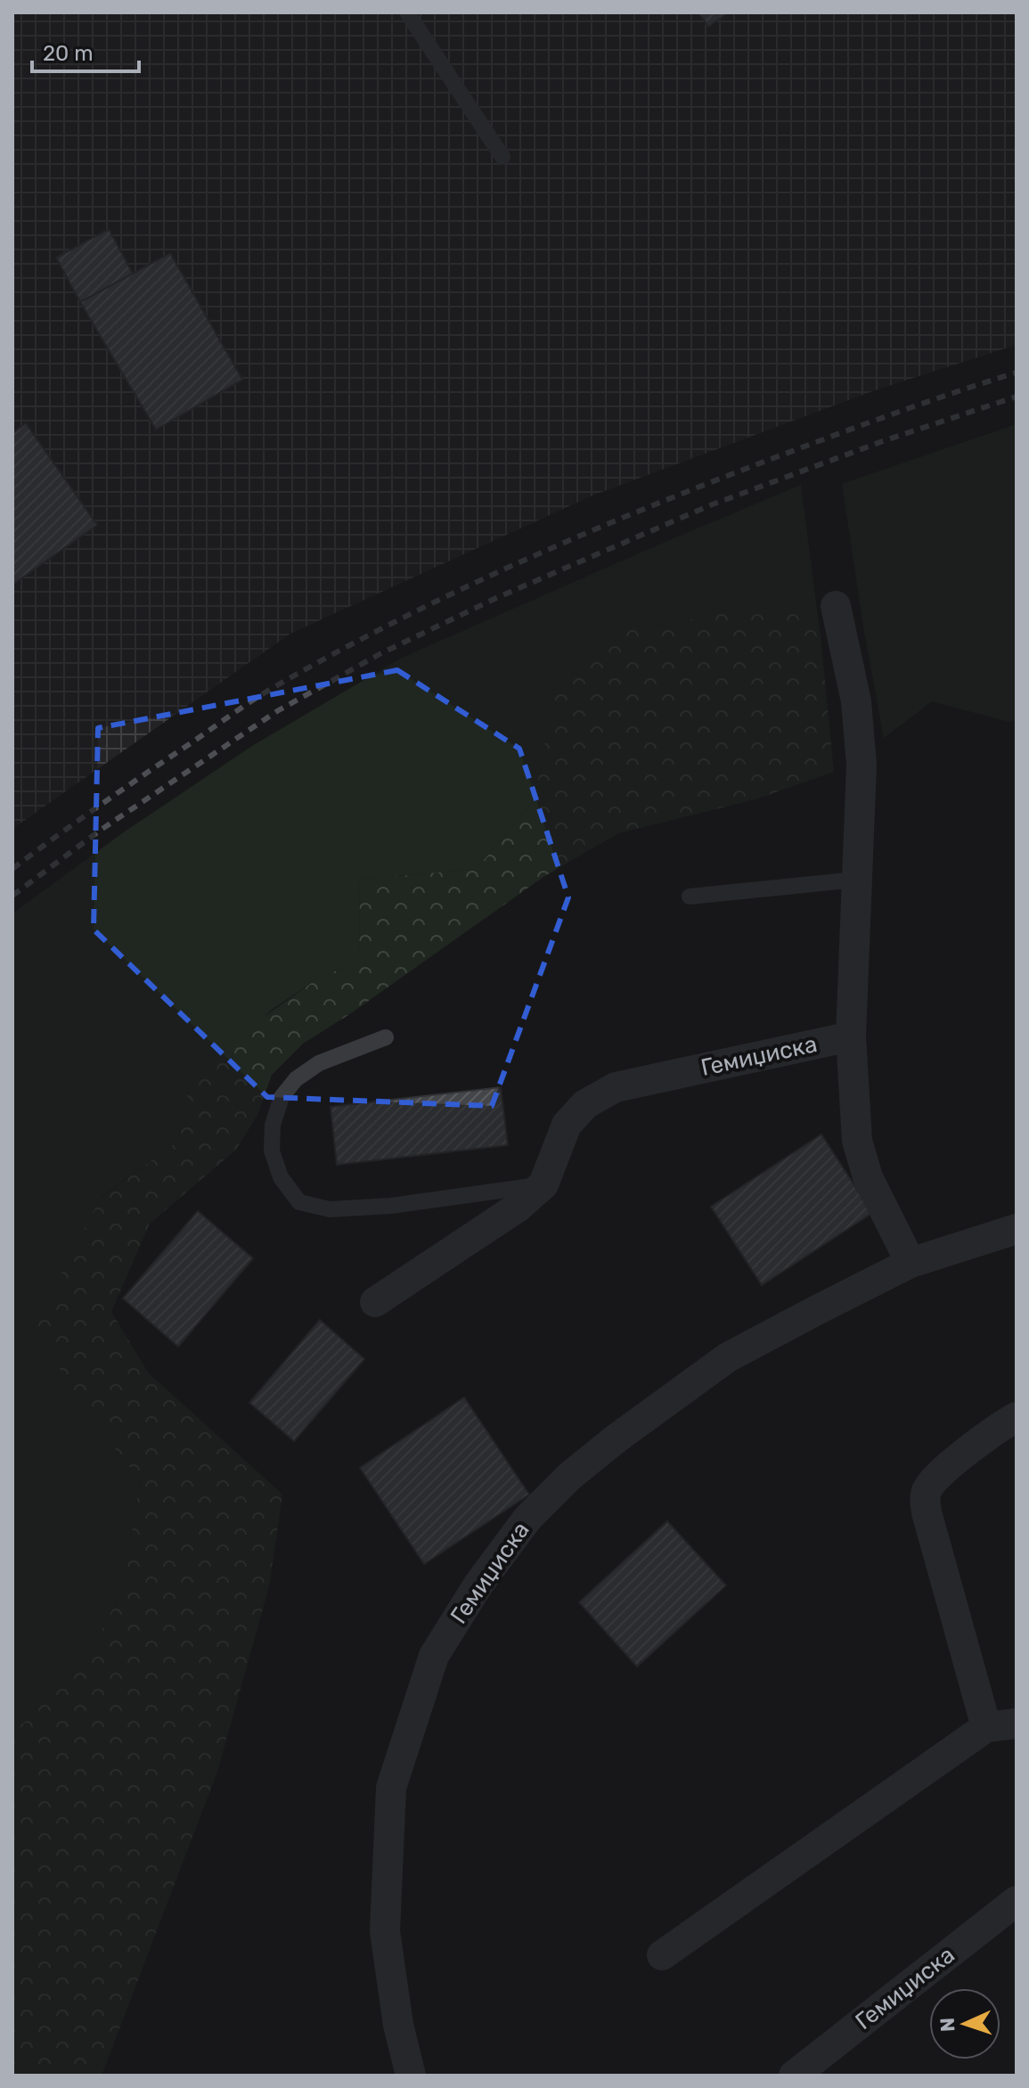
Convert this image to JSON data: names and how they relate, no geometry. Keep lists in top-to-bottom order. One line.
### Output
{"streets":{"street":["Гемиџиска"]},"scale_bar":"20 m","north":"left"}
